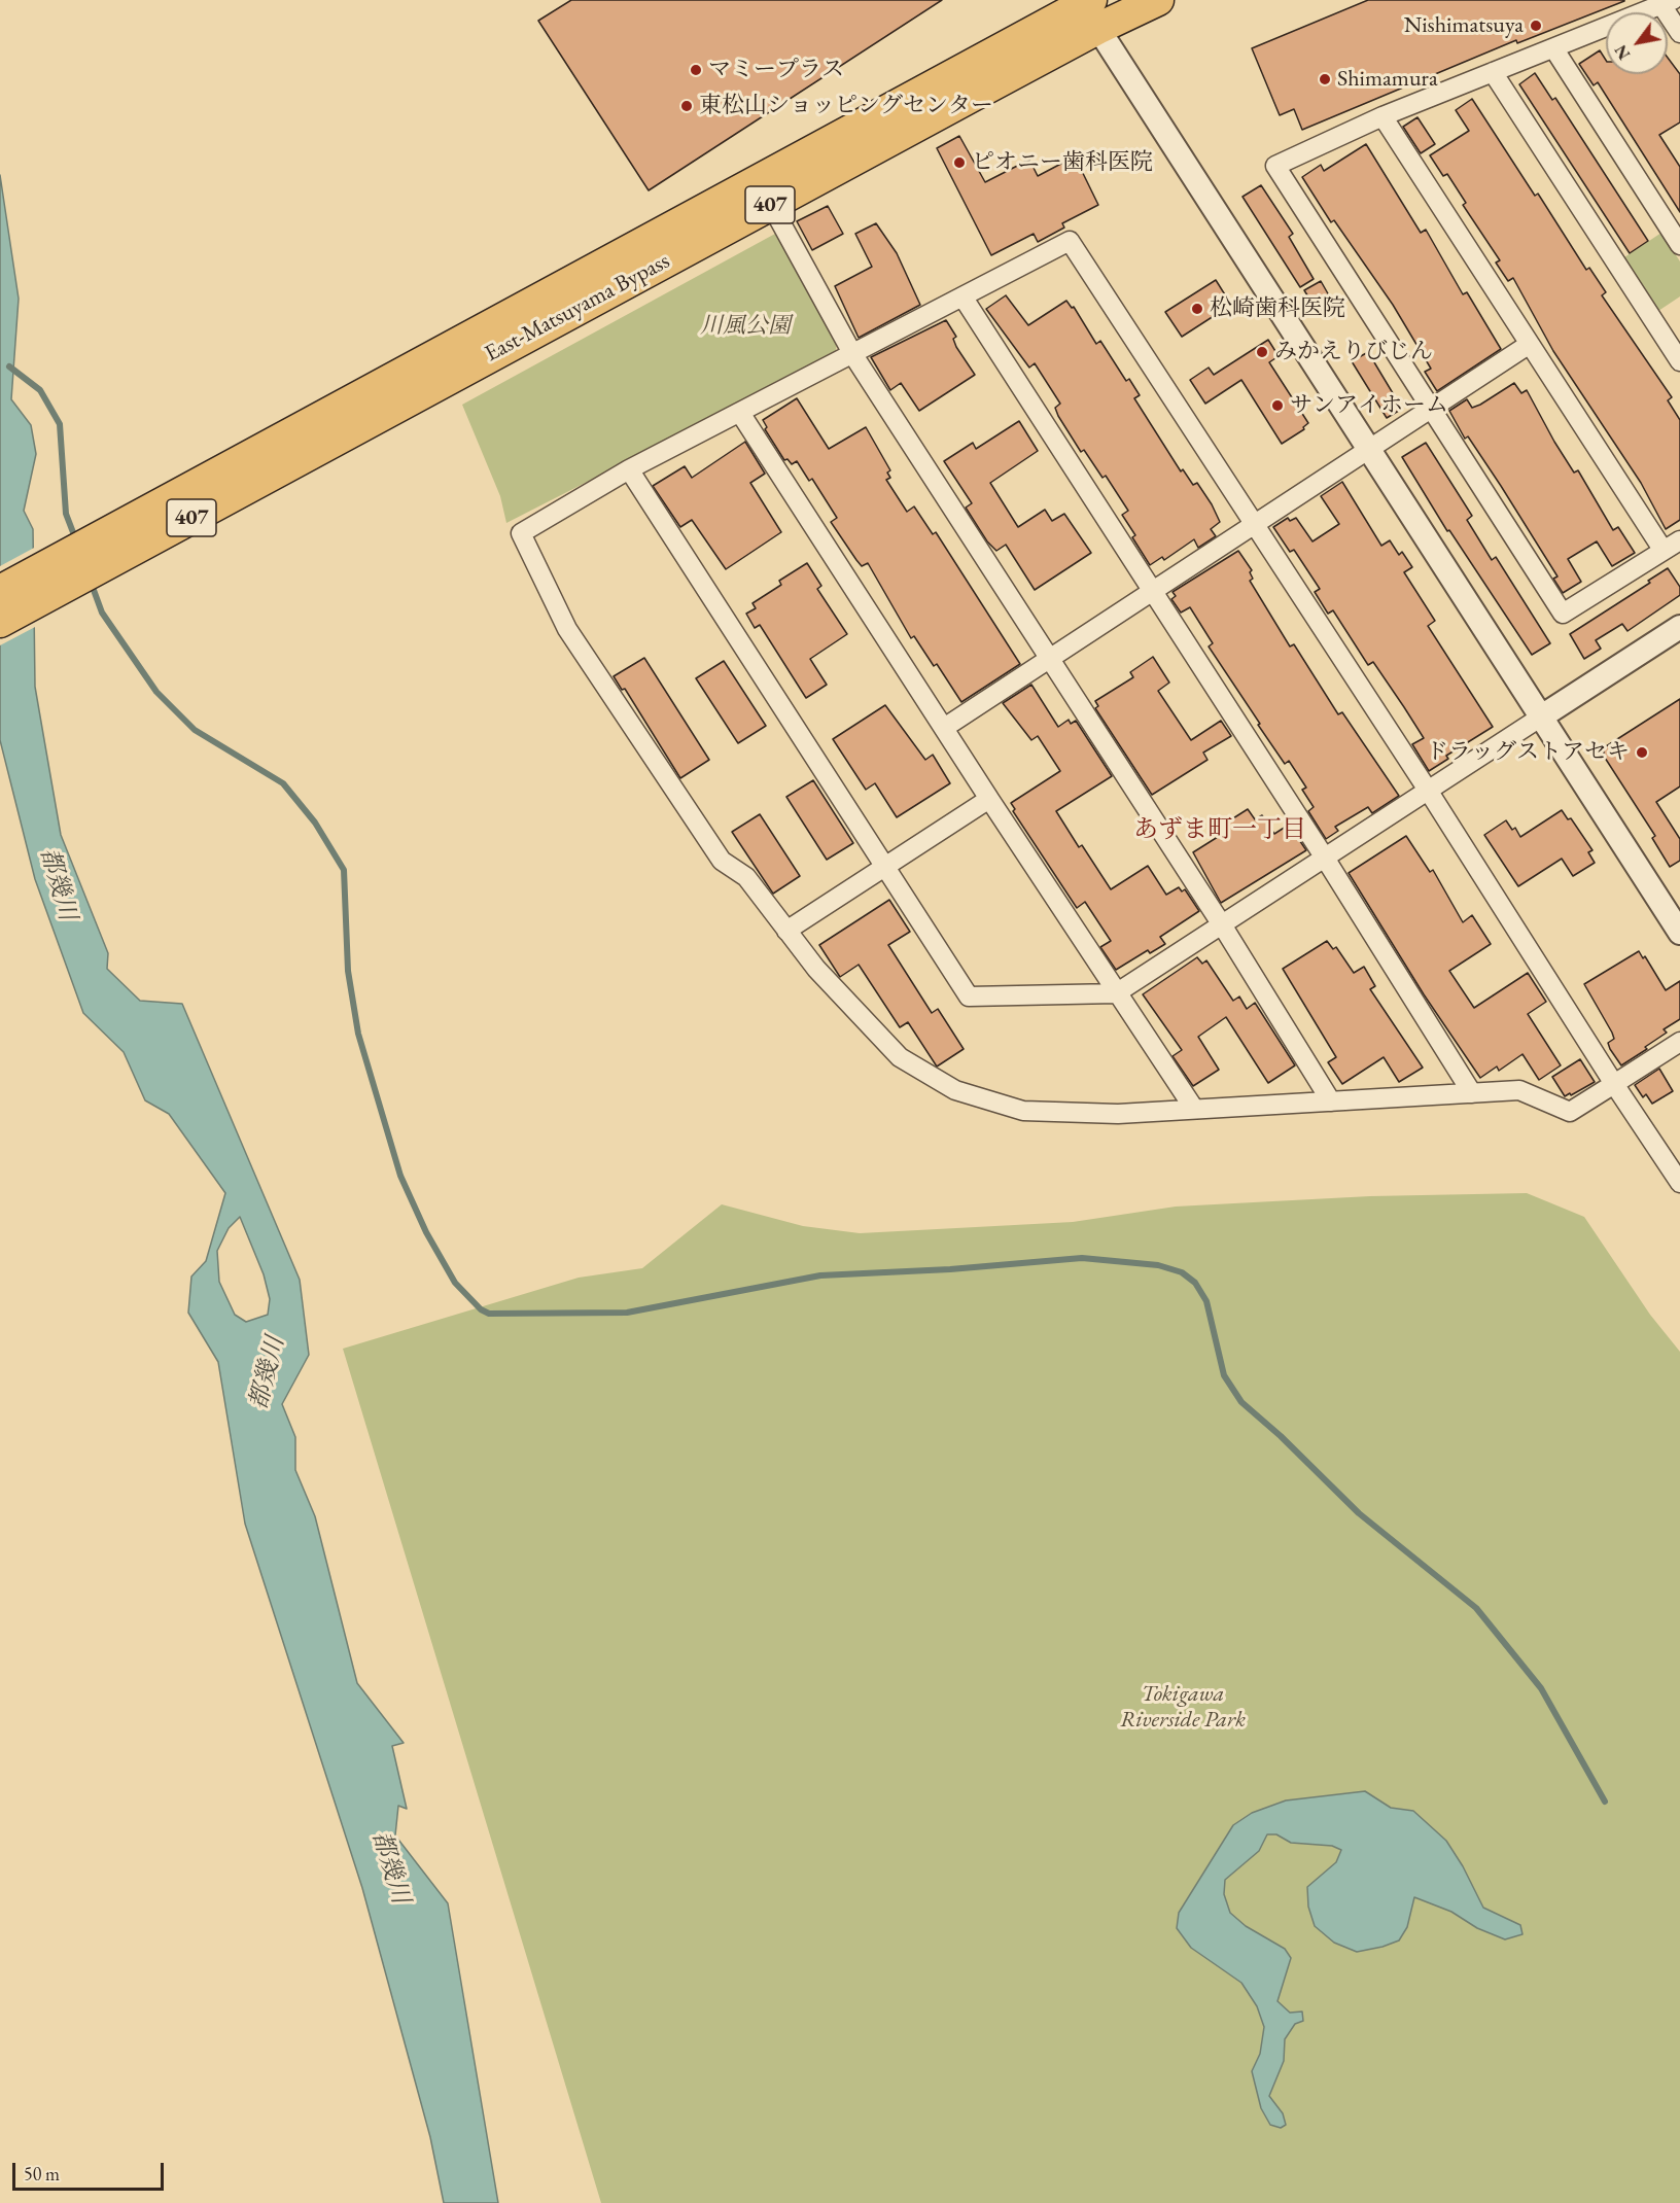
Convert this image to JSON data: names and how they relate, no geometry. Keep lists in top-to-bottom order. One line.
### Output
{"streets":{"highway":["407","East-Matsuyama Bypass"]},"districts":["あずま町一丁目"],"water":["都幾川"],"parks":["川風公園","Tokigawa Riverside Park"],"places":["Nishimatsuya","マミープラス","Shimamura","東松山ショッピングセンター","ピオニー歯科医院","松崎歯科医院","みかえりびじん","サンアイホーム","ドラッグストアセキ"],"scale_bar":"50 m","north":"bottom left"}
